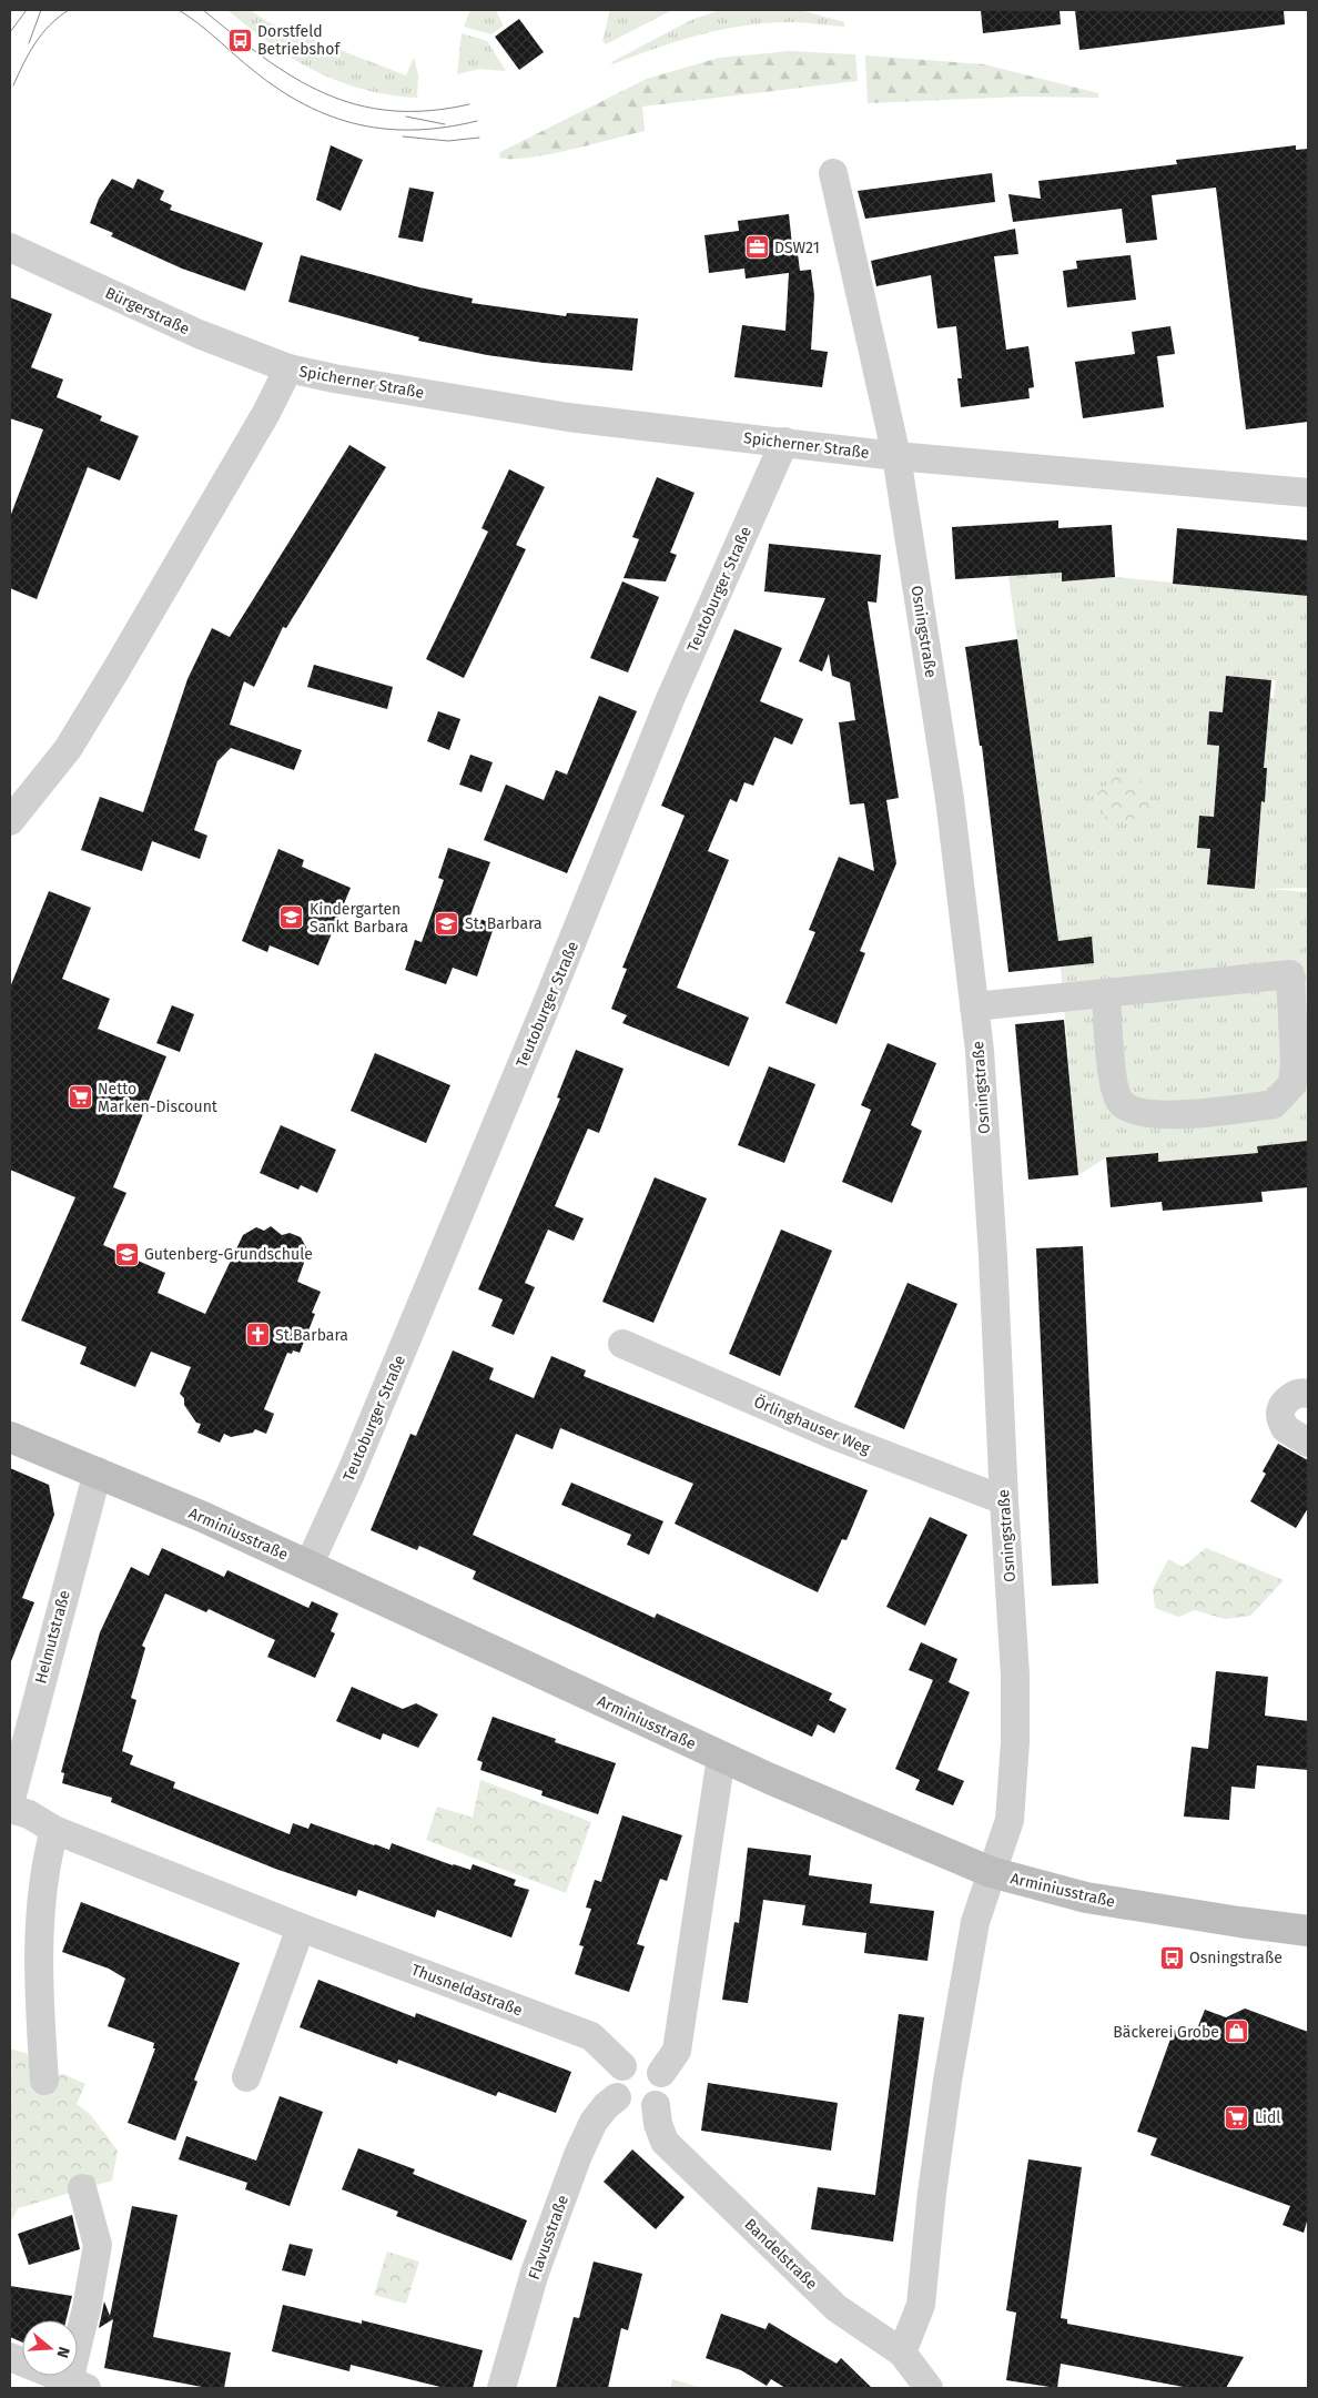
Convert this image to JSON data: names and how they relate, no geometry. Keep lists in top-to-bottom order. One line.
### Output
{"streets":{"main road":["Arminiusstraße"],"street":["Bürgerstraße","Spicherner Straße","Teutoburger Straße","Osningstraße","Örlinghauser Weg","Helmutstraße","Thusneldastraße","Flavusstraße","Bandelstraße"]},"crossings":[["Bürgerstraße","Spicherner Straße"],["Spicherner Straße","Teutoburger Straße"],["Spicherner Straße","Osningstraße"],["Teutoburger Straße","Arminiusstraße"],["Osningstraße","Örlinghauser Weg"],["Osningstraße","Arminiusstraße"],["Osningstraße","Bandelstraße"],["Arminiusstraße","Helmutstraße"],["Thusneldastraße","Flavusstraße"],["Thusneldastraße","Bandelstraße"],["Flavusstraße","Bandelstraße"]],"places":{"bus stop":["Dorstfeld Betriebshof","Osningstraße"],"office":["DSW21"],"school or university":["Kindergarten Sankt Barbara","St. Barbara","Gutenberg-Grundschule"],"supermarket":["Netto Marken-Discount","Lidl"],"church":["St.Barbara"],"shop":["Bäckerei Grobe"]},"north":"right"}
